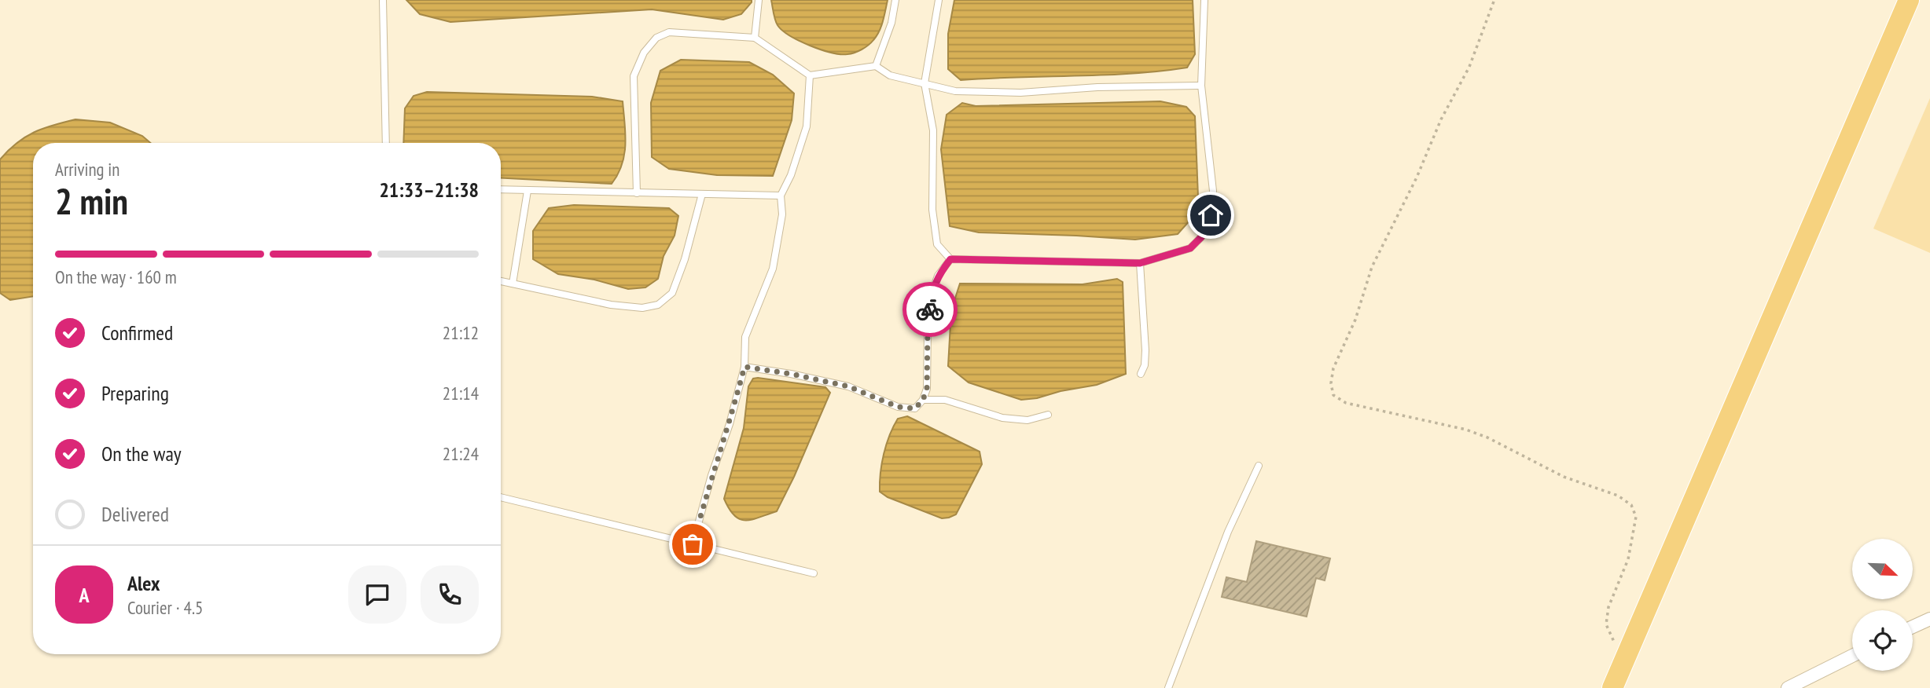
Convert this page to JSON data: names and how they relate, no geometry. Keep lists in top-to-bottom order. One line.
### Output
{"north":"bottom right","page":{"heading":["2 min","Arriving in","21:33–21:38"],"panel":["Alex","Courier · 4.5"],"bar":"On the way · 160 m","list":[["Confirmed","21:12"],["Preparing","21:14"],["On the way","21:24"],"Delivered"],"round":"A"}}
